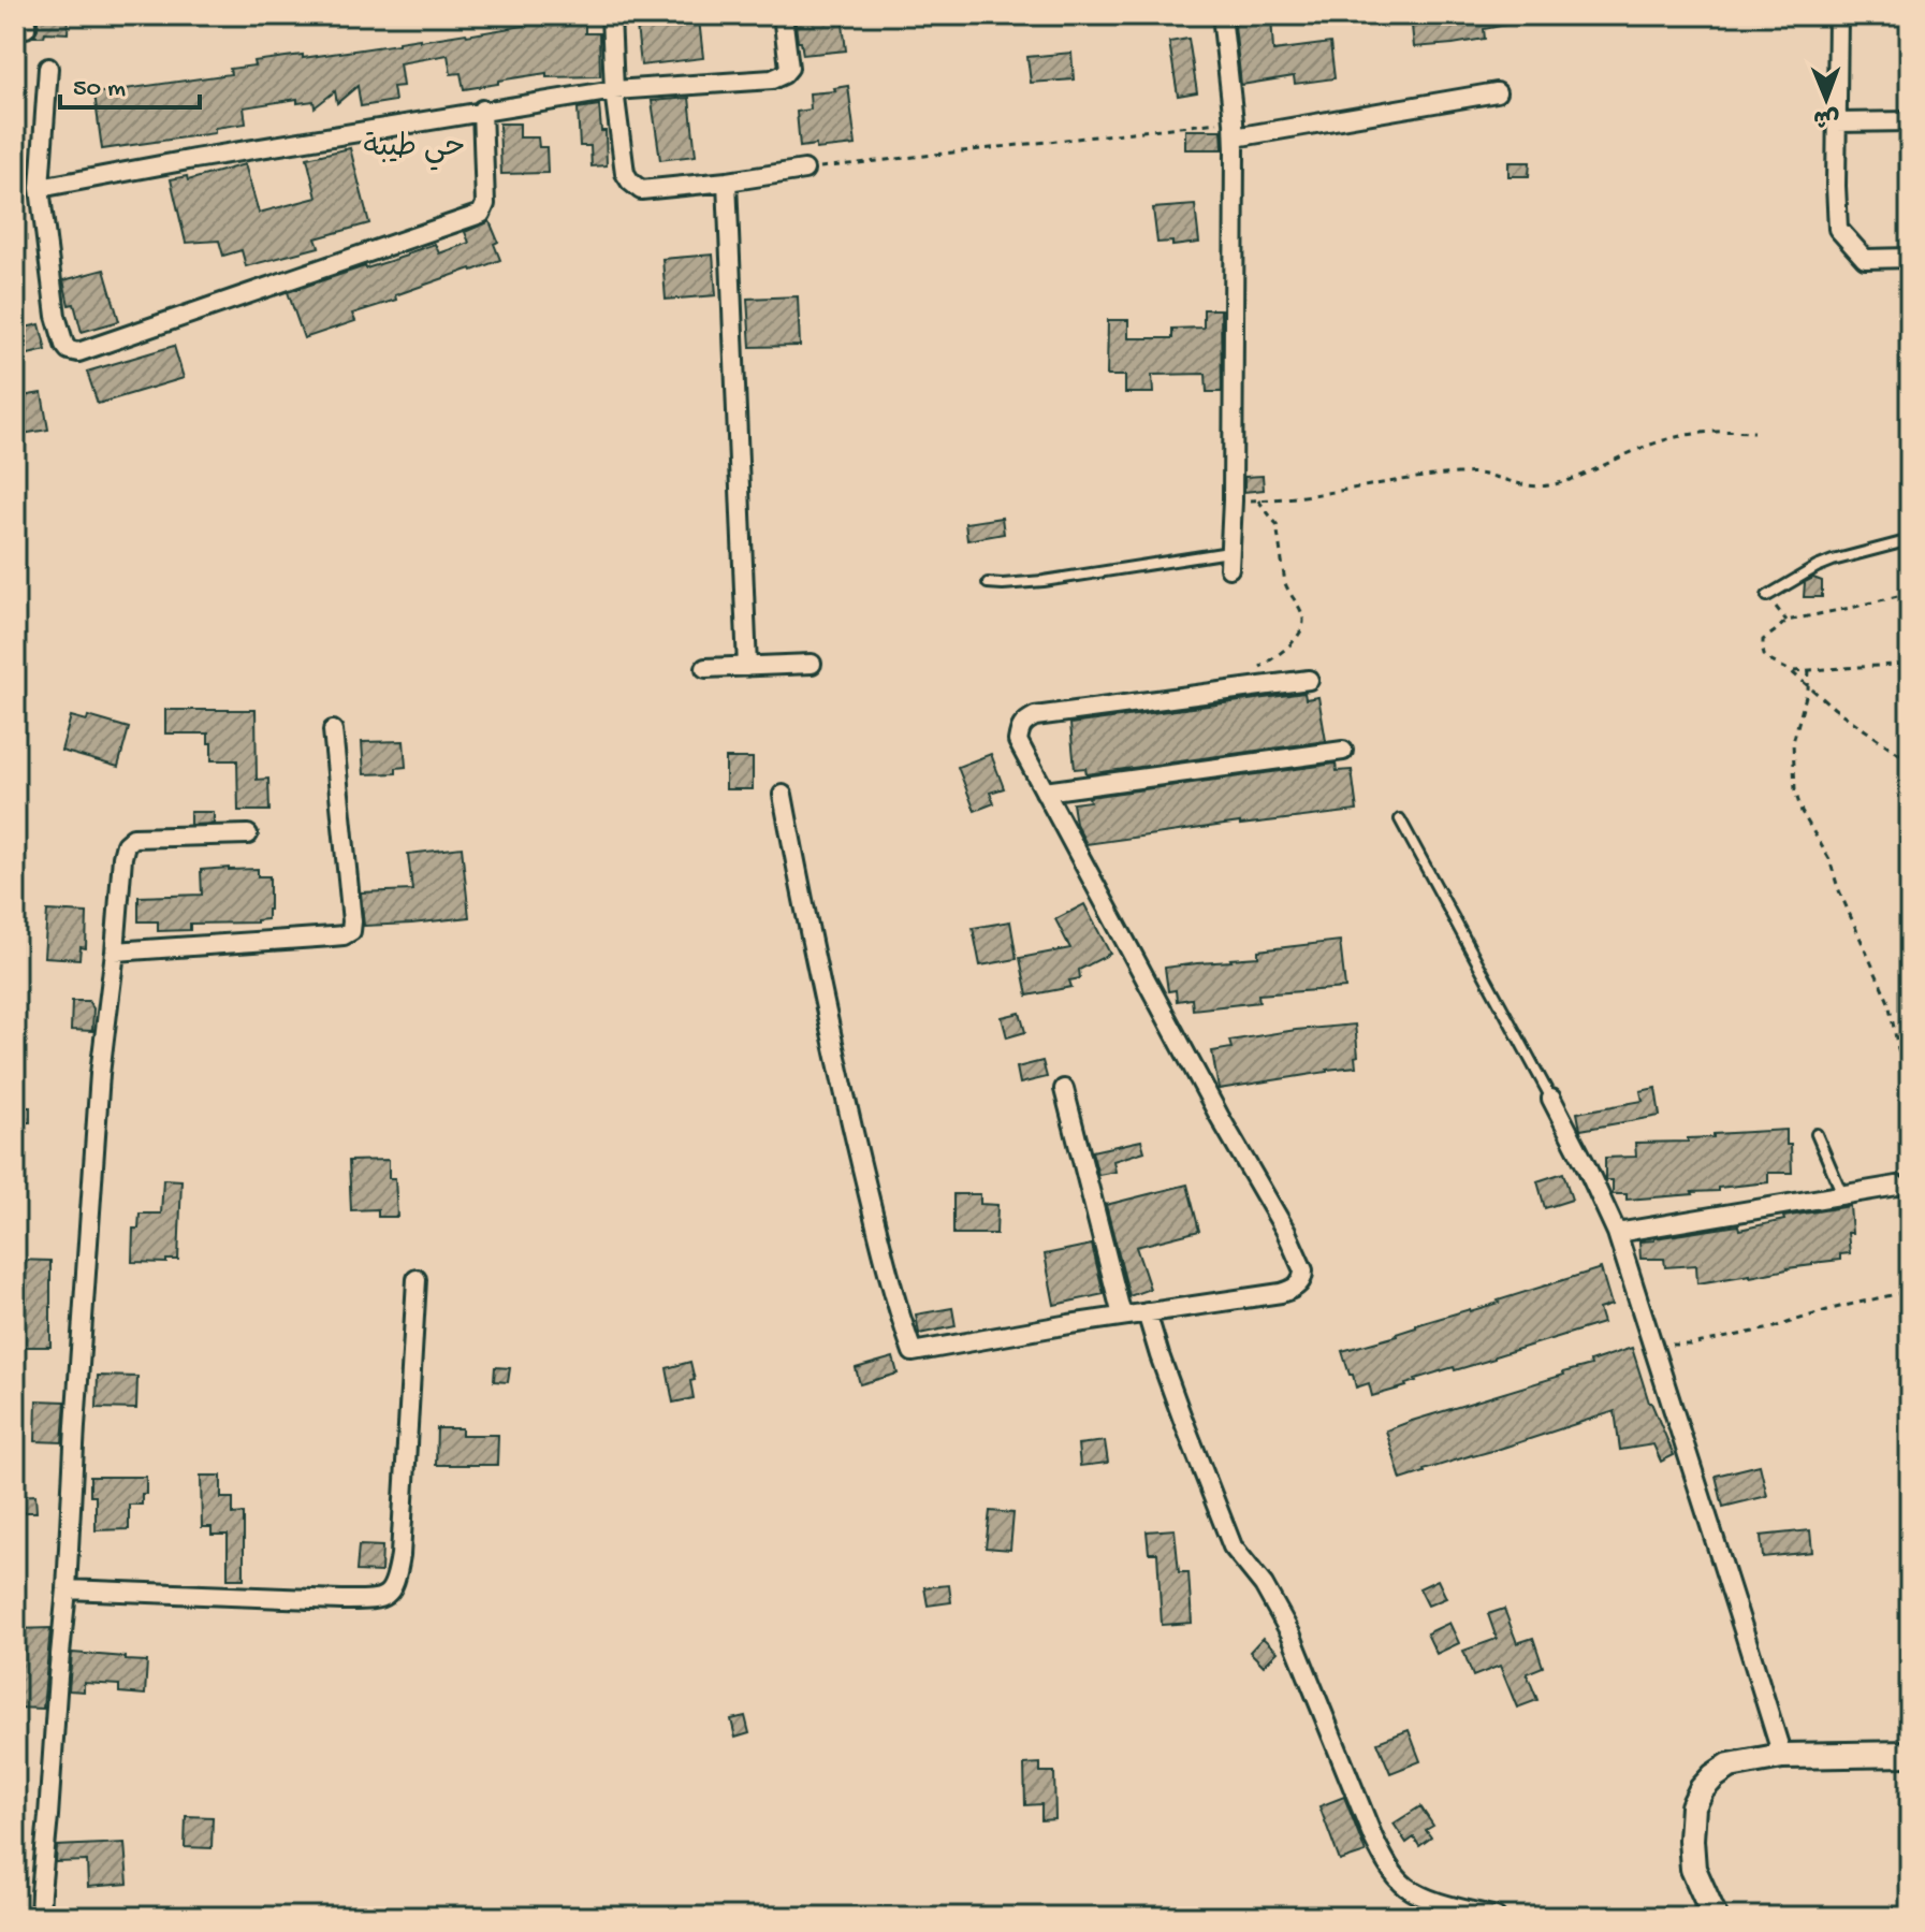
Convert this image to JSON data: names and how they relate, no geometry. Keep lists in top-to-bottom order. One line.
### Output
{"districts":["حي طيبة"],"scale_bar":"50 m","north":"bottom"}
